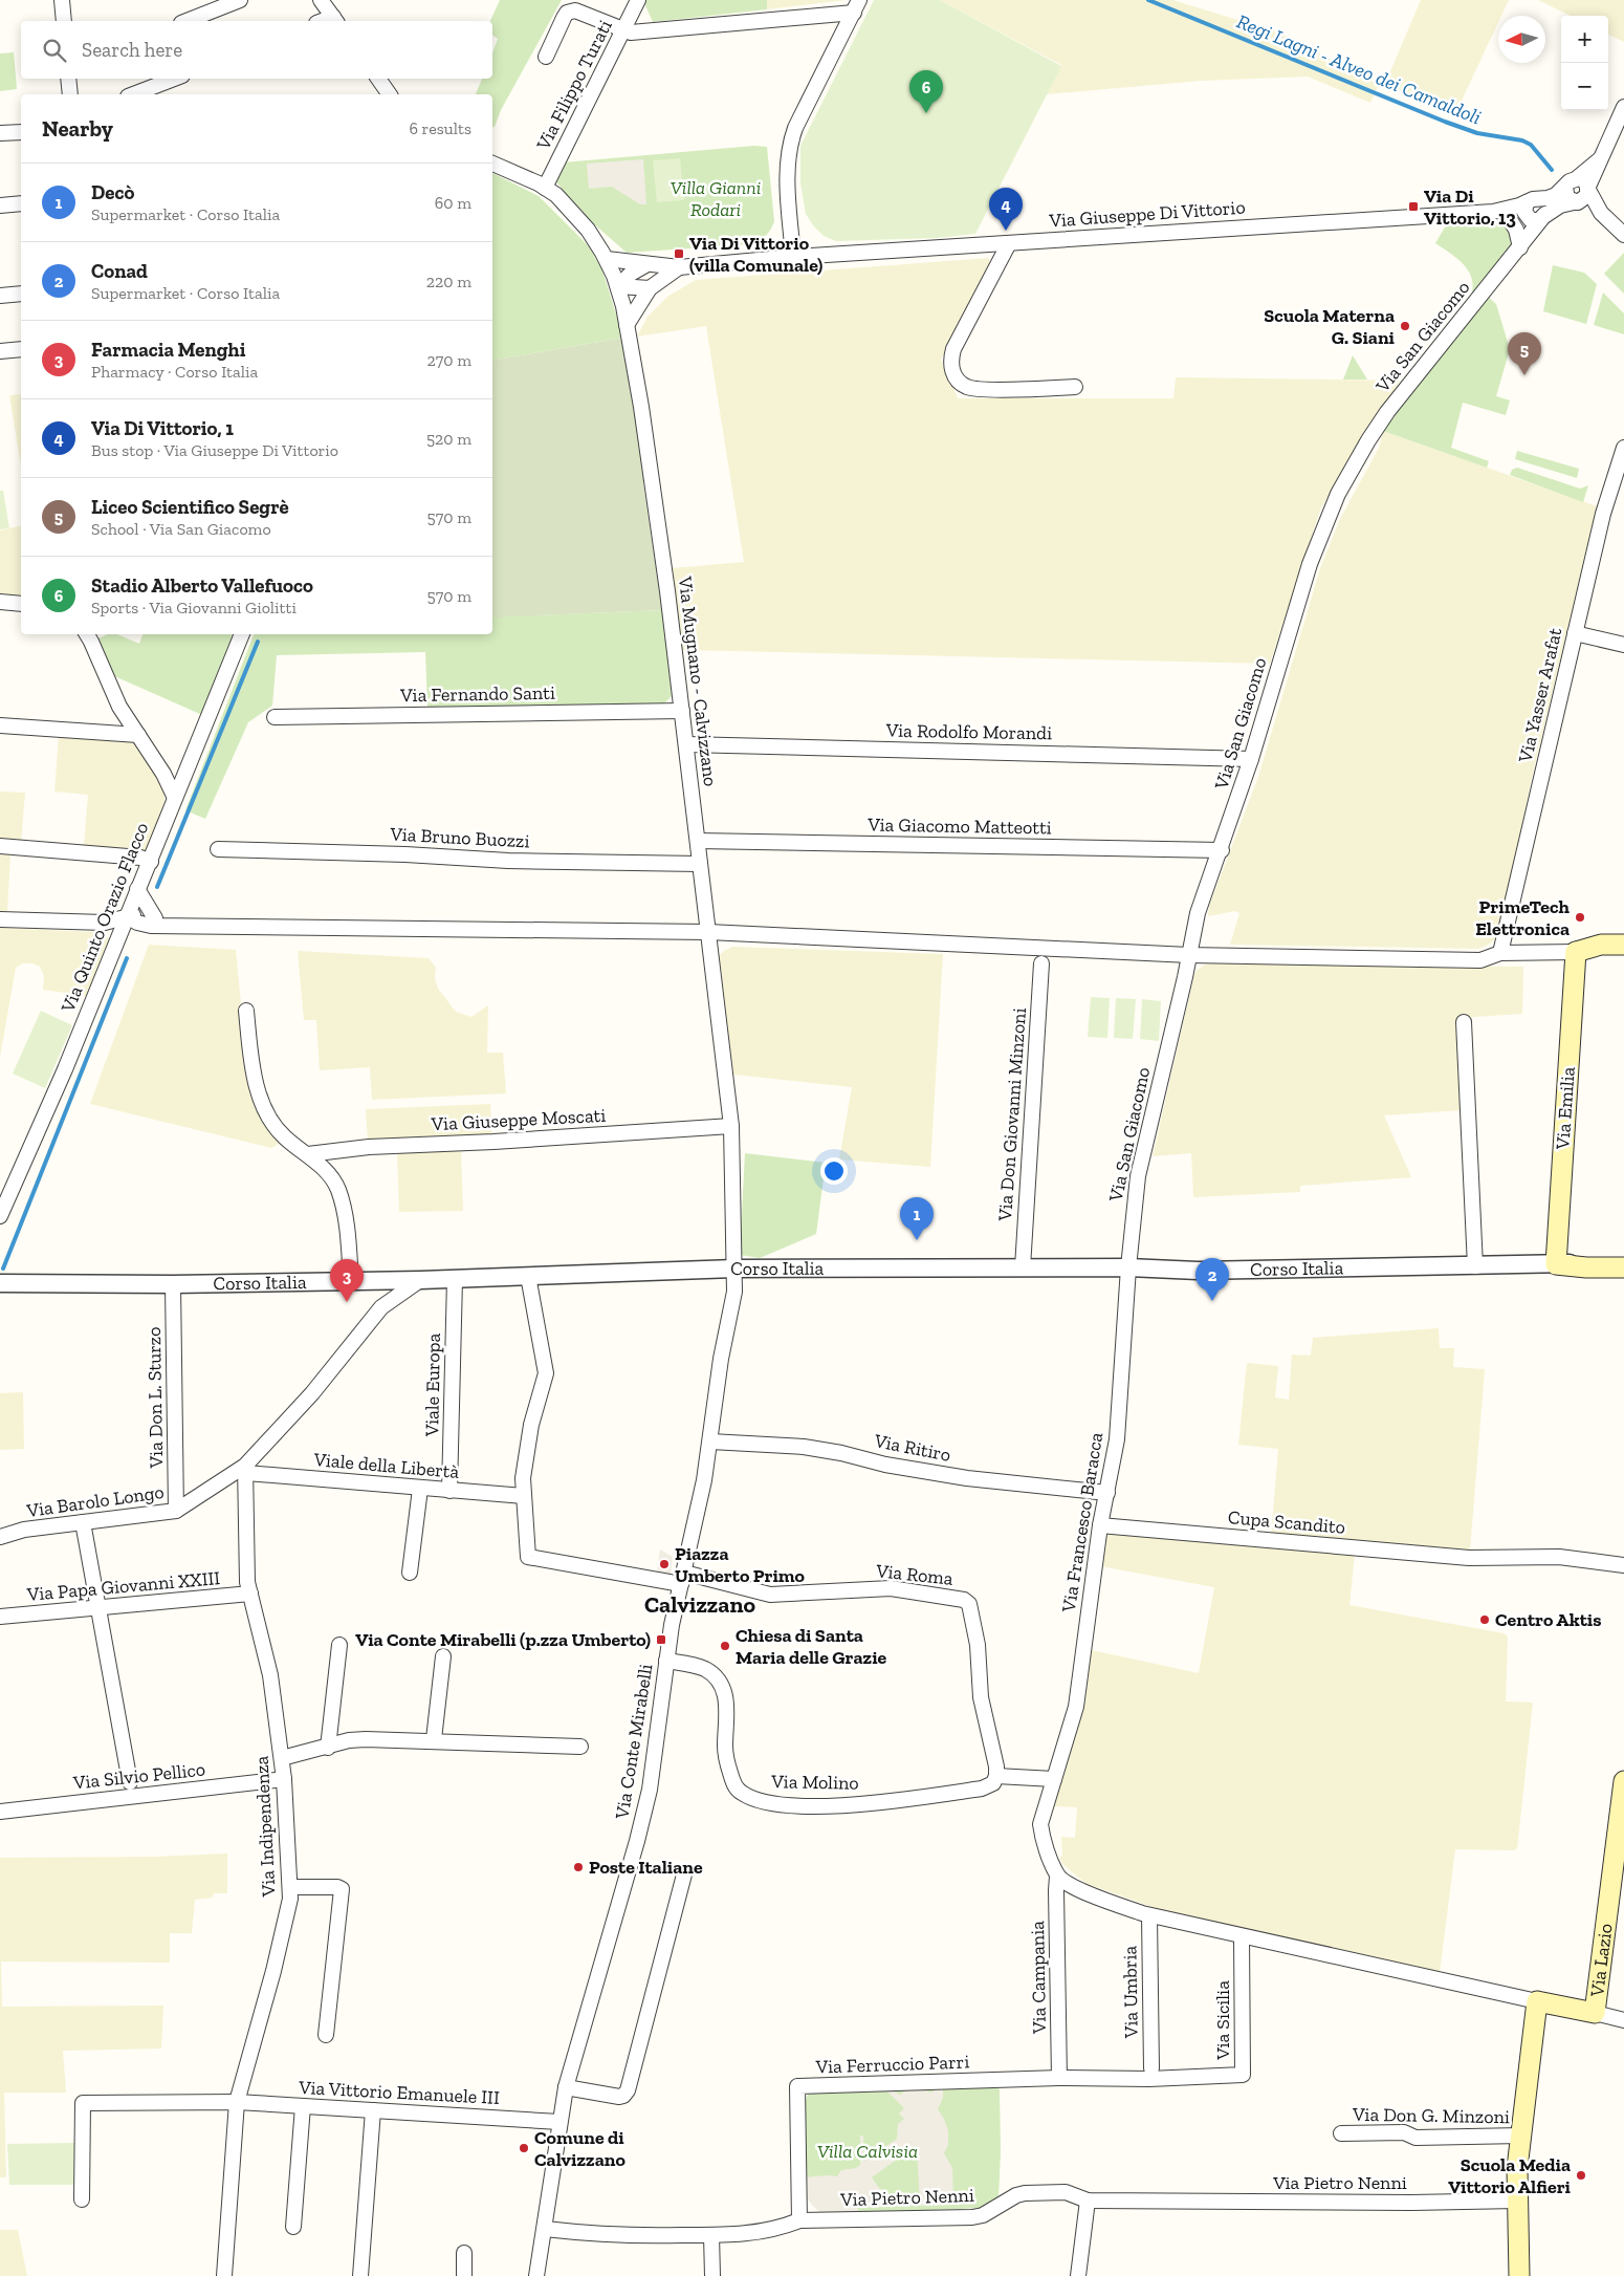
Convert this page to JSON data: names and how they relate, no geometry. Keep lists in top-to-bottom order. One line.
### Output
{"streets":{"main road":["Via Emilia","Corso Italia","Via Lazio"],"street":["Via Filippo Turati","Via Giuseppe Di Vittorio","Via San Giacomo","Via Mugnano - Calvizzano","Via Fernando Santi","Via Yasser Arafat","Via Rodolfo Morandi","Via Giacomo Matteotti","Via Bruno Buozzi","Via Quinto Orazio Flacco","Via Don Giovanni Minzoni","Via Giuseppe Moscati","Viale Europa","Via Don L. Sturzo","Via Ritiro","Viale della Libertà","Via Barolo Longo","Via Francesco Baracca","Cupa Scandito","Via Roma","Via Papa Giovanni XXIII","Via Conte Mirabelli","Via Silvio Pellico","Via Molino","Via Indipendenza","Via Campania","Via Umbria","Via Sicilia","Via Ferruccio Parri","Via Vittorio Emanuele III","Via Don G. Minzoni","Via Pietro Nenni"]},"crossings":[["Via Filippo Turati","Via Mugnano - Calvizzano"],["Via Giuseppe Di Vittorio","Via Mugnano - Calvizzano"],["Via San Giacomo","Via Rodolfo Morandi"],["Via San Giacomo","Via Giacomo Matteotti"],["Via San Giacomo","Corso Italia"],["Via San Giacomo","Via Francesco Baracca"],["Via Mugnano - Calvizzano","Via Fernando Santi"],["Via Mugnano - Calvizzano","Via Rodolfo Morandi"],["Via Mugnano - Calvizzano","Via Giacomo Matteotti"],["Via Mugnano - Calvizzano","Via Bruno Buozzi"],["Via Mugnano - Calvizzano","Via Giuseppe Moscati"],["Via Mugnano - Calvizzano","Corso Italia"],["Via Mugnano - Calvizzano","Via Conte Mirabelli"],["Via Emilia","Corso Italia"],["Via Don Giovanni Minzoni","Corso Italia"],["Corso Italia","Viale Europa"],["Corso Italia","Via Don L. Sturzo"],["Corso Italia","Via Barolo Longo"],["Corso Italia","Via Francesco Baracca"],["Corso Italia","Via Conte Mirabelli"],["Viale Europa","Viale della Libertà"],["Via Don L. Sturzo","Via Barolo Longo"],["Via Ritiro","Via Francesco Baracca"],["Via Ritiro","Via Conte Mirabelli"],["Viale della Libertà","Via Barolo Longo"],["Viale della Libertà","Via Indipendenza"],["Via Barolo Longo","Via Indipendenza"],["Via Francesco Baracca","Cupa Scandito"],["Via Francesco Baracca","Via Campania"],["Via Roma","Via Conte Mirabelli"],["Via Roma","Via Molino"],["Via Papa Giovanni XXIII","Via Indipendenza"],["Via Conte Mirabelli","Via Molino"],["Via Conte Mirabelli","Via Vittorio Emanuele III"],["Via Conte Mirabelli","Via Pietro Nenni"],["Via Silvio Pellico","Via Indipendenza"],["Via Indipendenza","Via Vittorio Emanuele III"],["Via Campania","Via Ferruccio Parri"],["Via Umbria","Via Sicilia"],["Via Ferruccio Parri","Via Pietro Nenni"]],"districts":["Calvizzano"],"water":["Regi Lagni - Alveo dei Camaldoli"],"parks":["Villa Gianni Rodari","Villa Calvisia"],"places":{"transit":["Via Di Vittorio, 13","Via Di Vittorio (villa Comunale)","Via Conte Mirabelli (p.zza Umberto)"],"other":["Scuola Materna G. Siani","PrimeTech Elettronica","Piazza Umberto Primo","Centro Aktis","Chiesa di Santa Maria delle Grazie","Poste Italiane","Comune di Calvizzano","Scuola Media Vittorio Alfieri"]},"north":"left","page":{"map_buttons":["+","−"],"search":"Search here","pins":["6","4","5","1","2","3"],"heading":["Nearby","6 results"],"list":[{"mark":"1","name":"Decò","note":"Supermarket · Corso Italia","value":"60 m"},{"mark":"2","name":"Conad","note":"Supermarket · Corso Italia","value":"220 m"},{"mark":"3","name":"Farmacia Menghi","note":"Pharmacy · Corso Italia","value":"270 m"},{"mark":"4","name":"Via Di Vittorio, 1","note":"Bus stop · Via Giuseppe Di Vittorio","value":"520 m"},{"mark":"5","name":"Liceo Scientifico Segrè","note":"School · Via San Giacomo","value":"570 m"},{"mark":"6","name":"Stadio Alberto Vallefuoco","note":"Sports · Via Giovanni Giolitti","value":"570 m"}]}}
